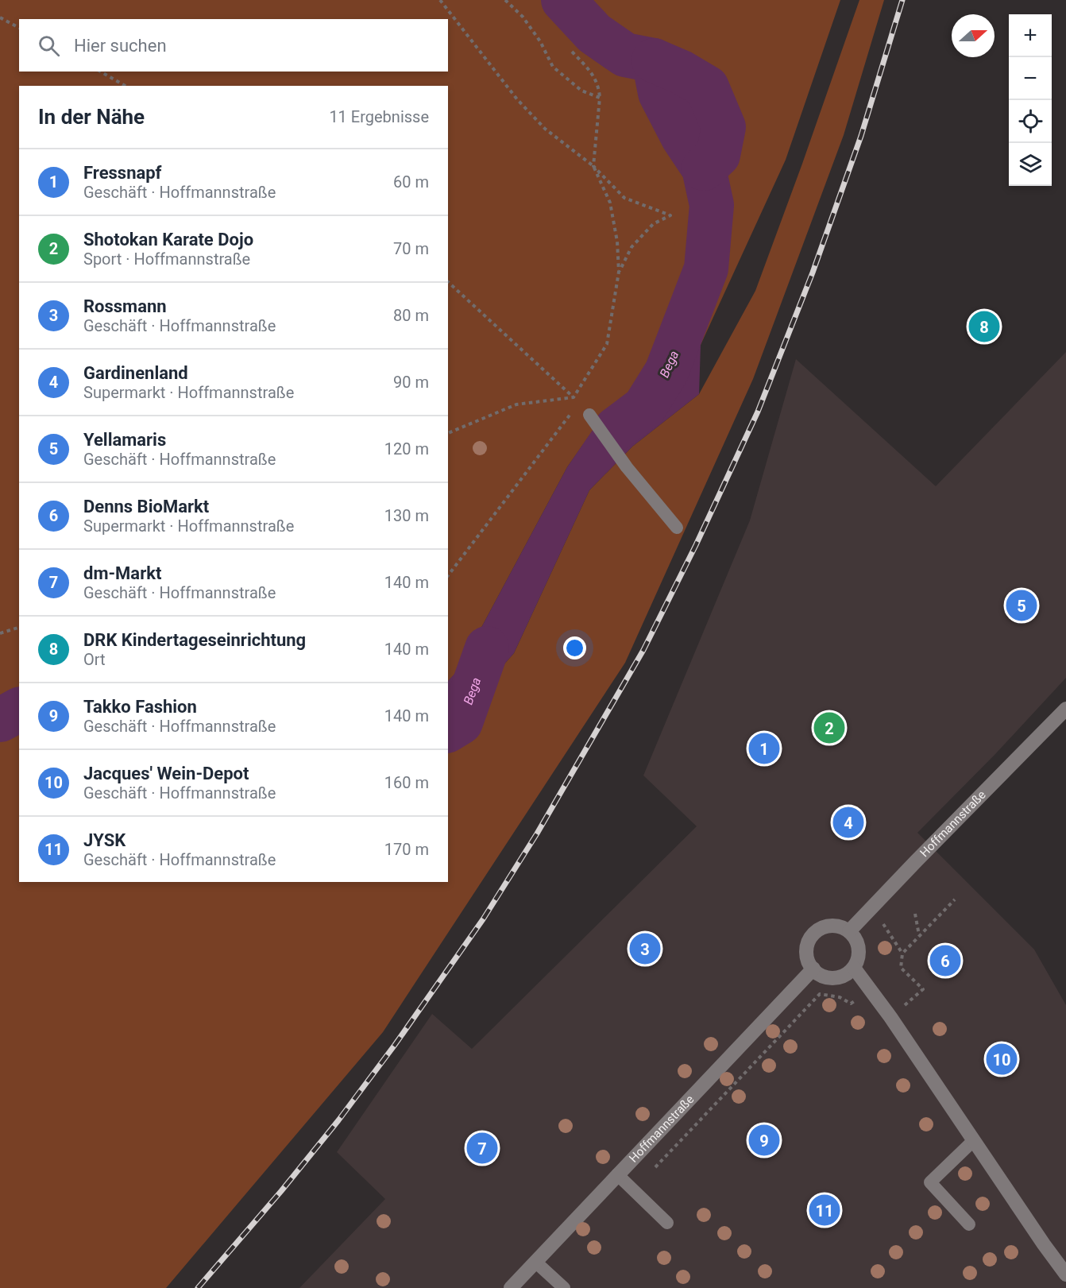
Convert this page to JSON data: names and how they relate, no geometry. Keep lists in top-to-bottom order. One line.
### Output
{"streets":{"street":["Hoffmannstraße"]},"water":["Bega"],"north":"right","page":{"map_buttons":["+","−"],"search":"Hier suchen","heading":["In der Nähe","11 Ergebnisse"],"list":[{"mark":"1","name":"Fressnapf","note":"Geschäft · Hoffmannstraße","value":"60 m"},{"mark":"2","name":"Shotokan Karate Dojo","note":"Sport · Hoffmannstraße","value":"70 m"},{"mark":"3","name":"Rossmann","note":"Geschäft · Hoffmannstraße","value":"80 m"},{"mark":"4","name":"Gardinenland","note":"Supermarkt · Hoffmannstraße","value":"90 m"},{"mark":"5","name":"Yellamaris","note":"Geschäft · Hoffmannstraße","value":"120 m"},{"mark":"6","name":"Denns BioMarkt","note":"Supermarkt · Hoffmannstraße","value":"130 m"},{"mark":"7","name":"dm-Markt","note":"Geschäft · Hoffmannstraße","value":"140 m"},{"mark":"8","name":"DRK Kindertageseinrichtung","note":"Ort","value":"140 m"},{"mark":"9","name":"Takko Fashion","note":"Geschäft · Hoffmannstraße","value":"140 m"},{"mark":"10","name":"Jacques' Wein-Depot","note":"Geschäft · Hoffmannstraße","value":"160 m"},{"mark":"11","name":"JYSK","note":"Geschäft · Hoffmannstraße","value":"170 m"}],"pins":["8","5","2","1","4","3","6","10","9","7","11"]}}
